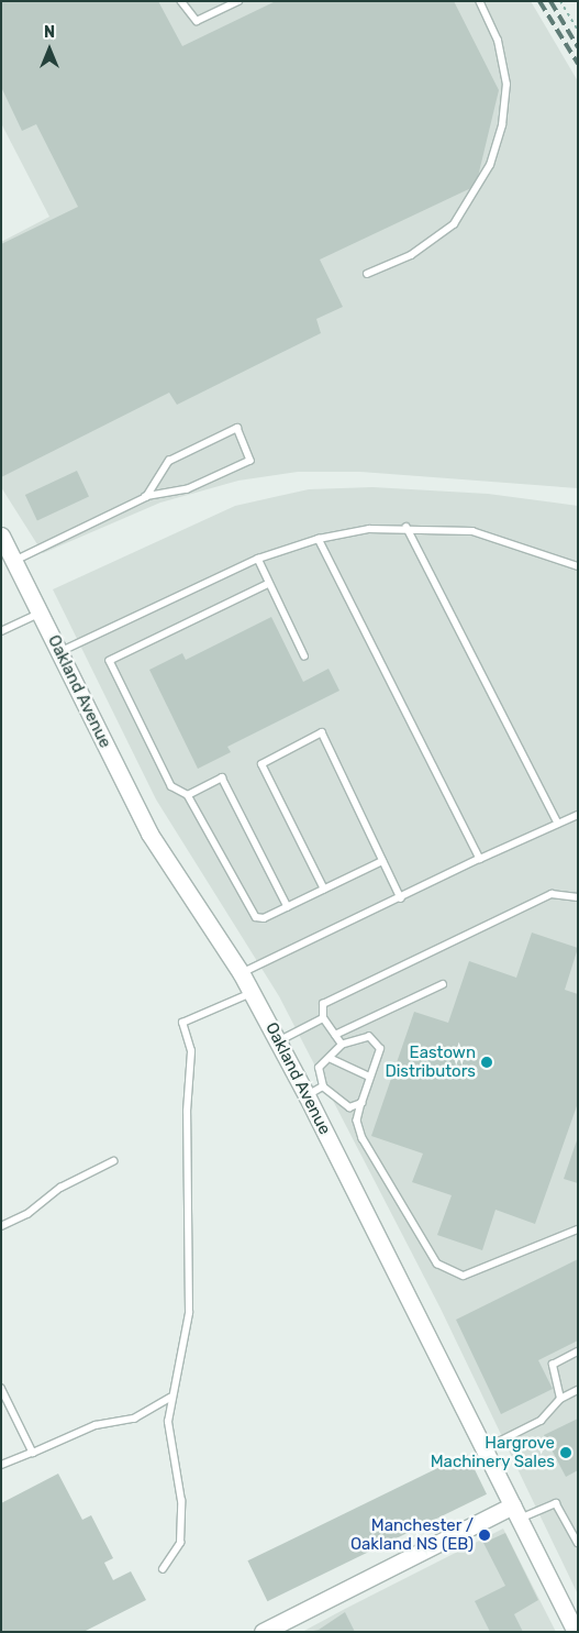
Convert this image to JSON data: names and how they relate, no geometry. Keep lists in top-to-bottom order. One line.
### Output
{"streets":{"street":["Oakland Avenue"]},"places":["Eastown Distributors","Hargrove Machinery Sales","Manchester / Oakland NS (EB)"],"north":"top"}
